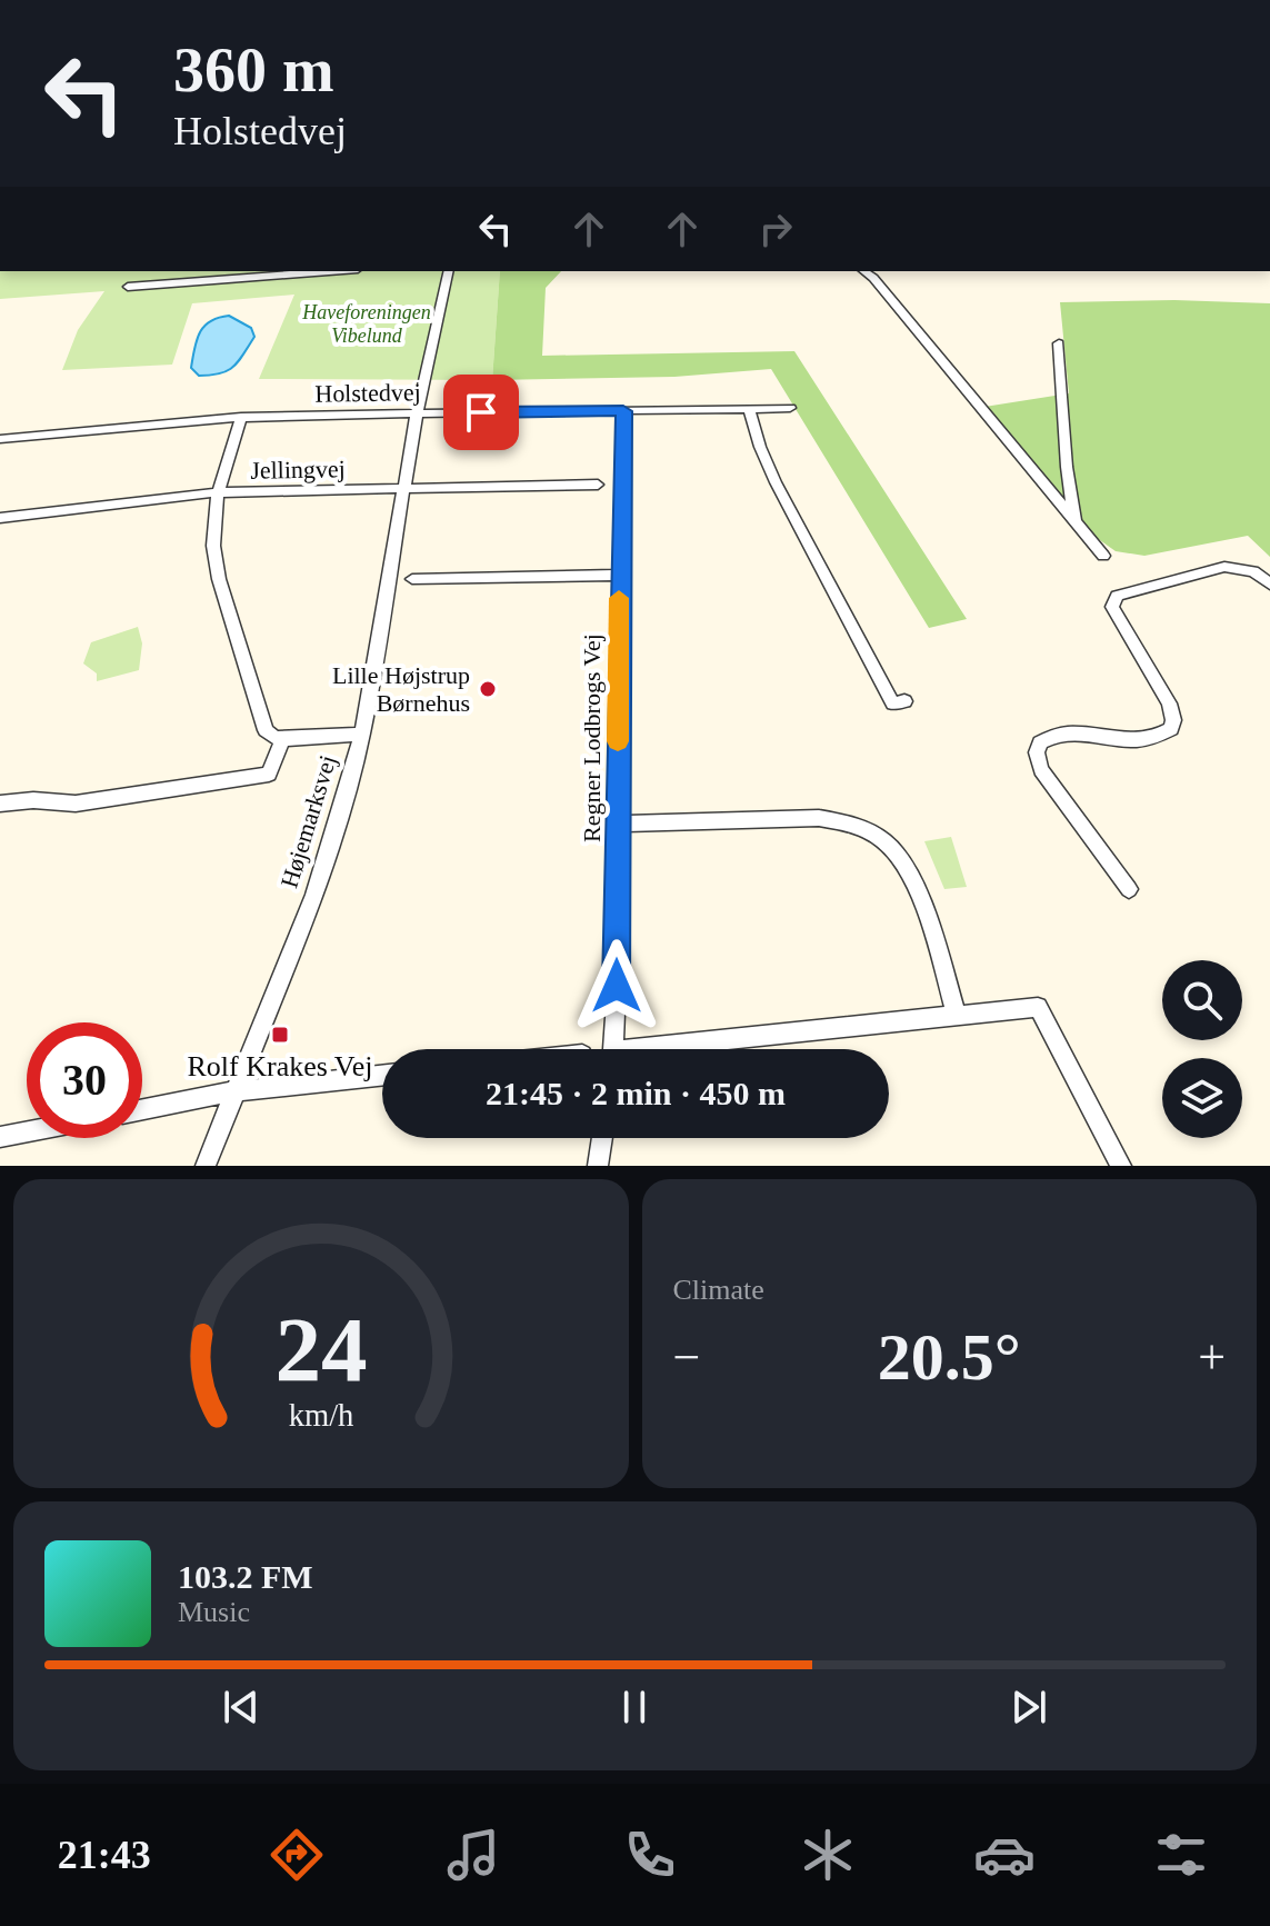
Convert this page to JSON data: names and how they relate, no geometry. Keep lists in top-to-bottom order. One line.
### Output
{"streets":{"street":["Holstedvej","Jellingvej","Regner Lodbrogs Vej","Højemarksvej"]},"crossings":[["Holstedvej","Regner Lodbrogs Vej"],["Holstedvej","Højemarksvej"],["Jellingvej","Højemarksvej"]],"parks":["Haveforeningen Vibelund"],"places":{"other":["Lille Højstrup Børnehus"],"transit":["Rolf Krakes Vej"]},"page":{"turn":["360 m","Holstedvej"],"limit":"30","trip":"21:45 · 2 min · 450 m","tile":"Climate","heat":["−","20.5°","+"],"song":["103.2 FM","Music"],"tabs":"21:43","gauge":["24","km/h"]}}
